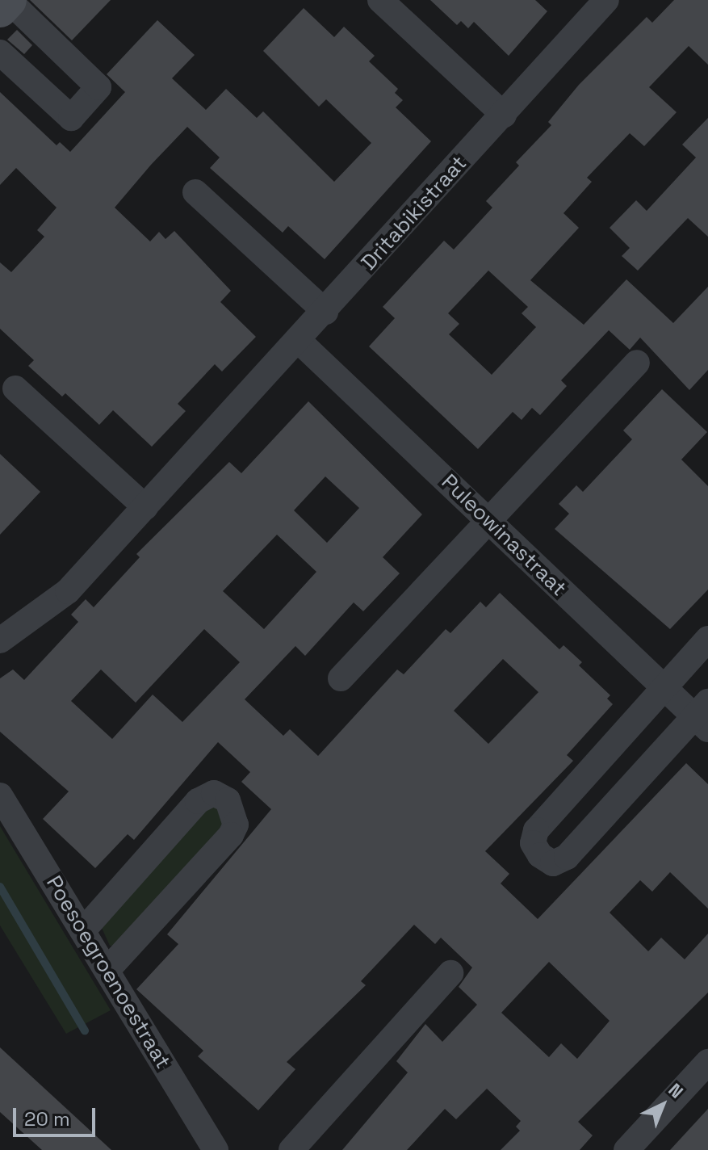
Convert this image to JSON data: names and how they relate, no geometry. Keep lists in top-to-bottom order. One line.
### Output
{"streets":{"street":["Dritabikistraat","Puleowinastraat","Poesoegroenoestraat"]},"crossings":[["Dritabikistraat","Puleowinastraat"]],"scale_bar":"20 m","north":"top right"}
